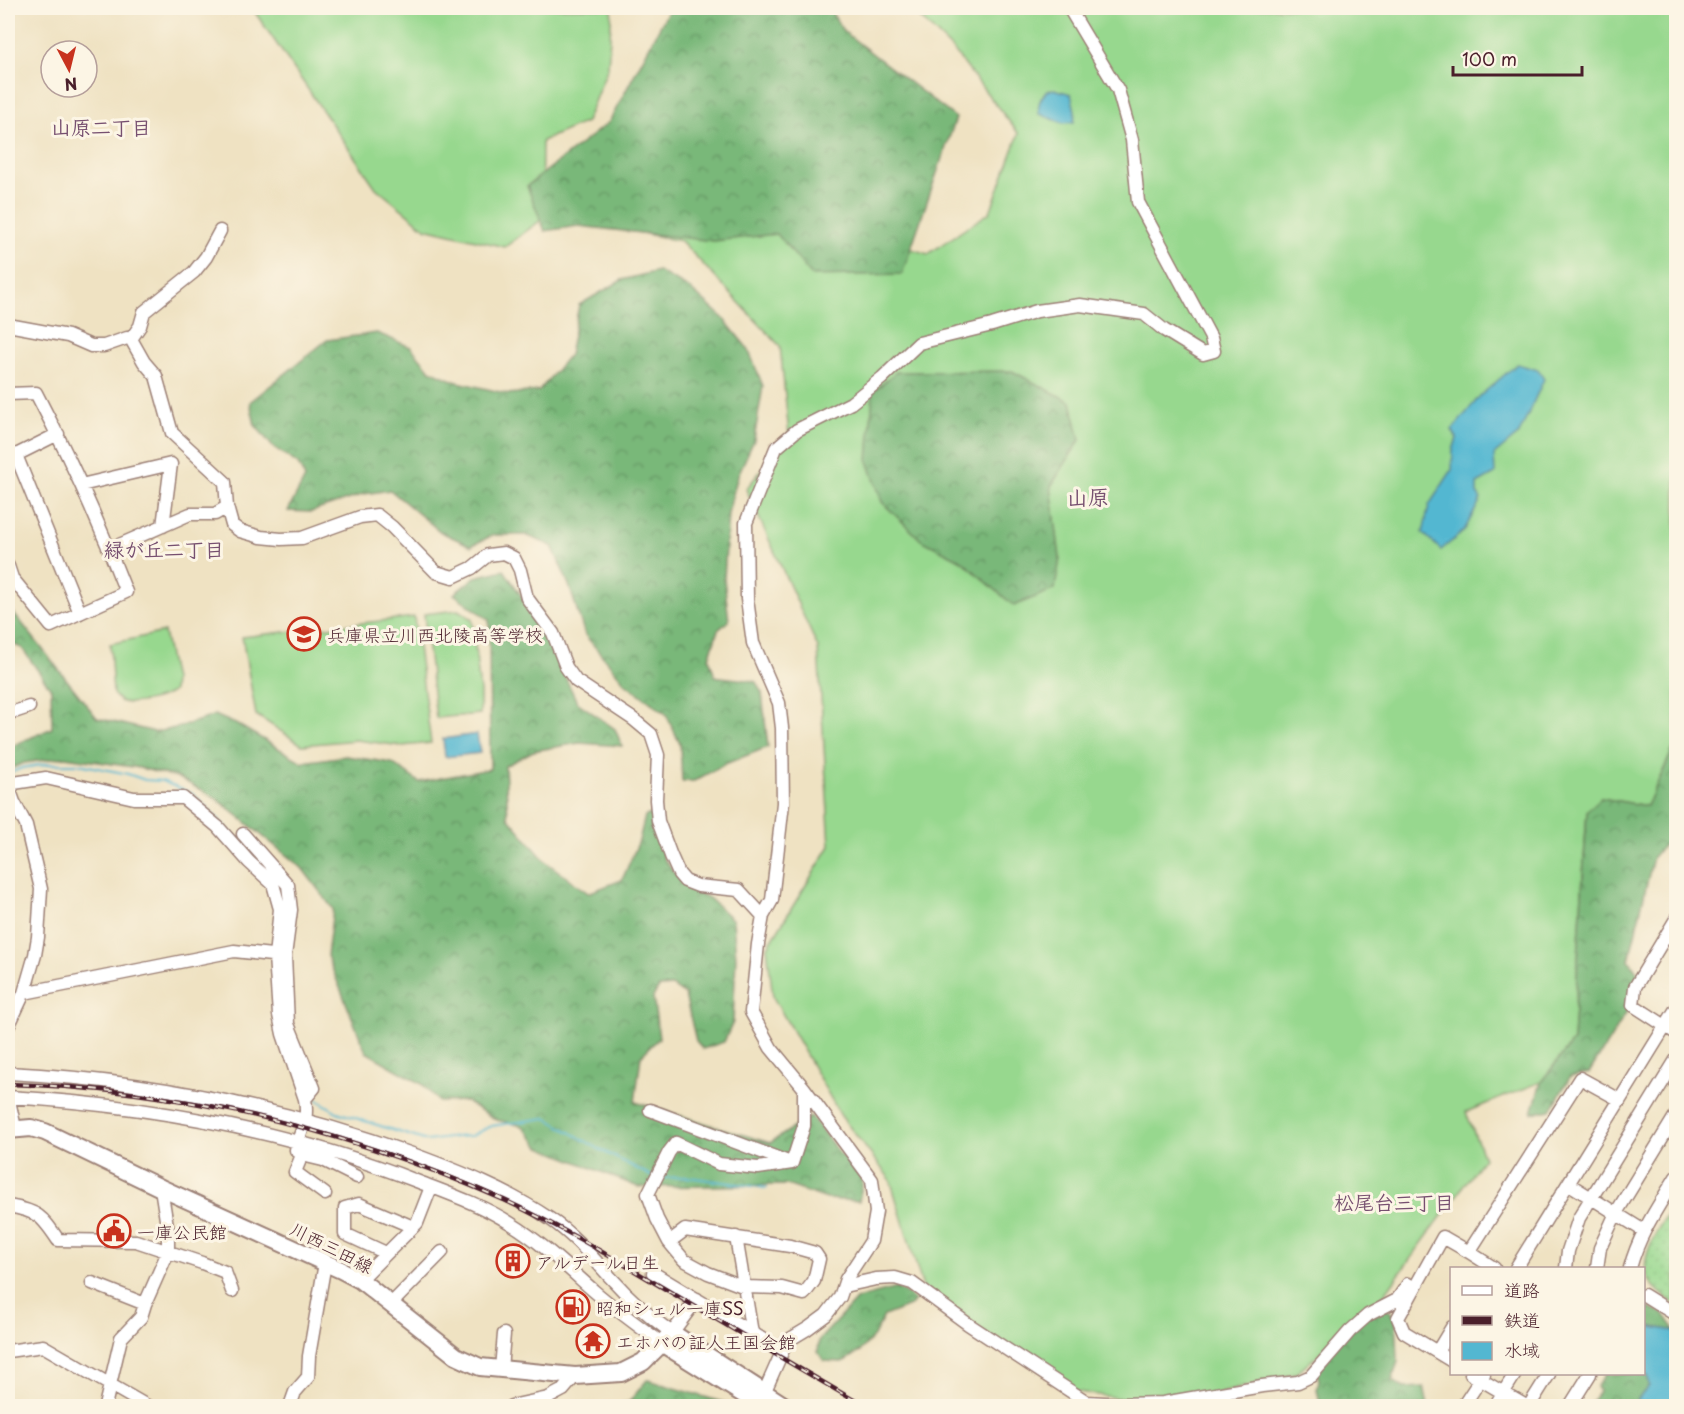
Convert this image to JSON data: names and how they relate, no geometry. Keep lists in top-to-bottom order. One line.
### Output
{"streets":{"main road":["川西三田線"]},"districts":["山原二丁目","山原","緑が丘二丁目","松尾台三丁目"],"places":{"school or university":["兵庫県立川西北陵高等学校"],"public building":["一庫公民館"],"building":["アルデール日生"],"fuel station":["昭和シェル一庫SS"],"temple":["エホバの証人王国会館"]},"legend":["道路","鉄道","水域"],"scale_bar":"100 m","north":"bottom"}
